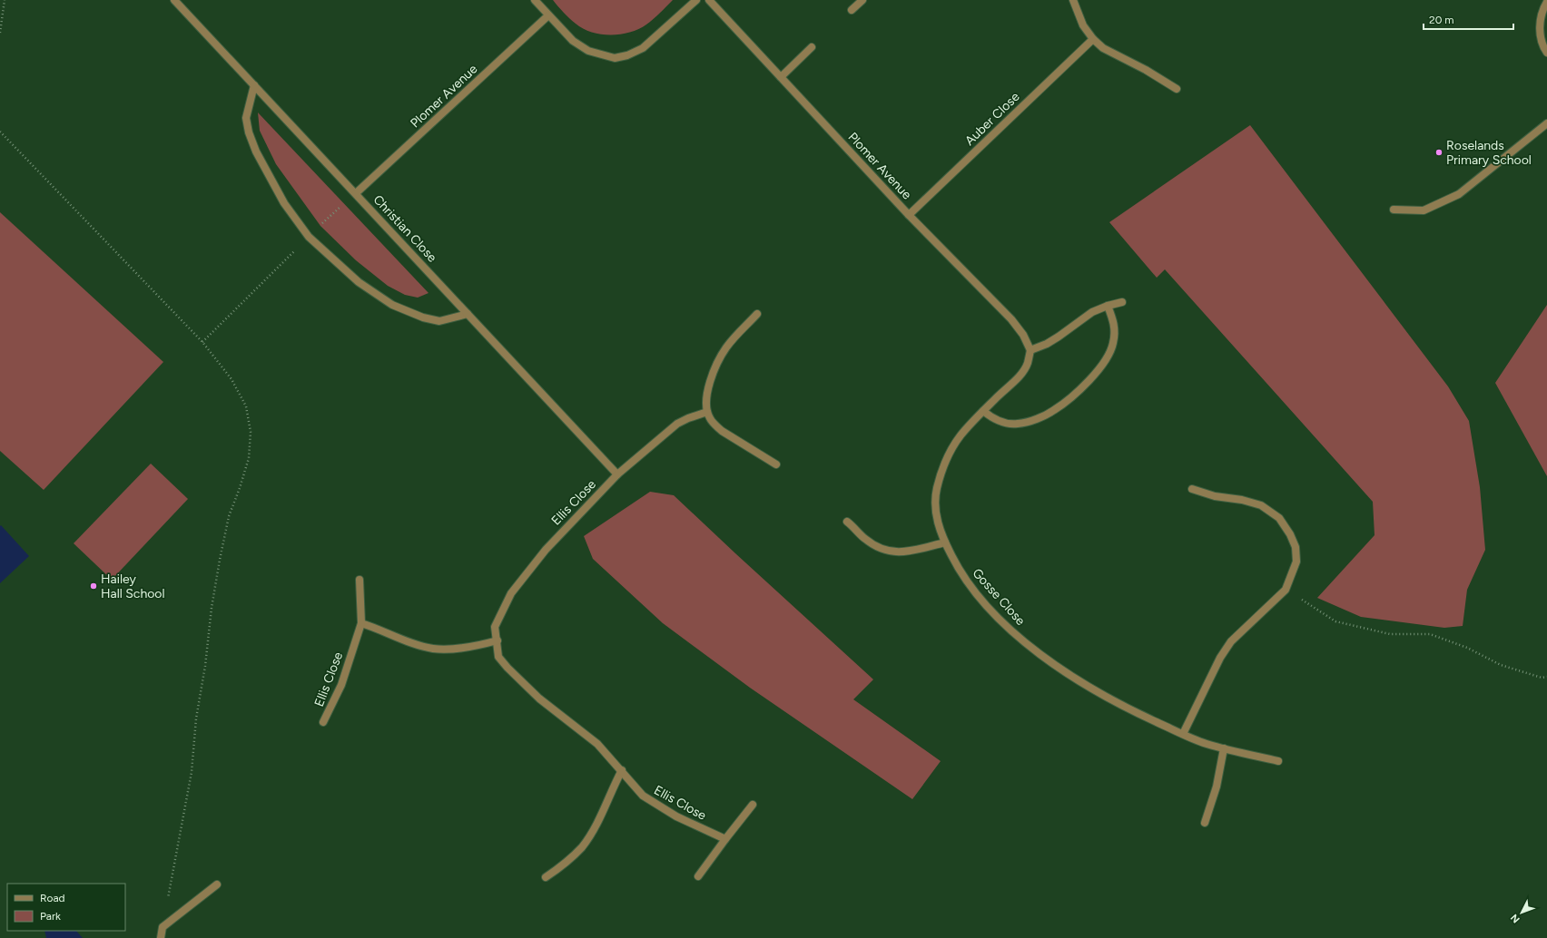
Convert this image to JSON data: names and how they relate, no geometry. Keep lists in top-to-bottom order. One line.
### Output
{"streets":{"street":["Plomer Avenue","Auber Close","Christian Close","Ellis Close","Gosse Close"]},"crossings":[["Plomer Avenue","Auber Close"],["Plomer Avenue","Christian Close"],["Plomer Avenue","Gosse Close"],["Christian Close","Ellis Close"]],"places":["Roselands Primary School","Hailey Hall School"],"legend":["Road","Park"],"scale_bar":"20 m","north":"bottom left"}
